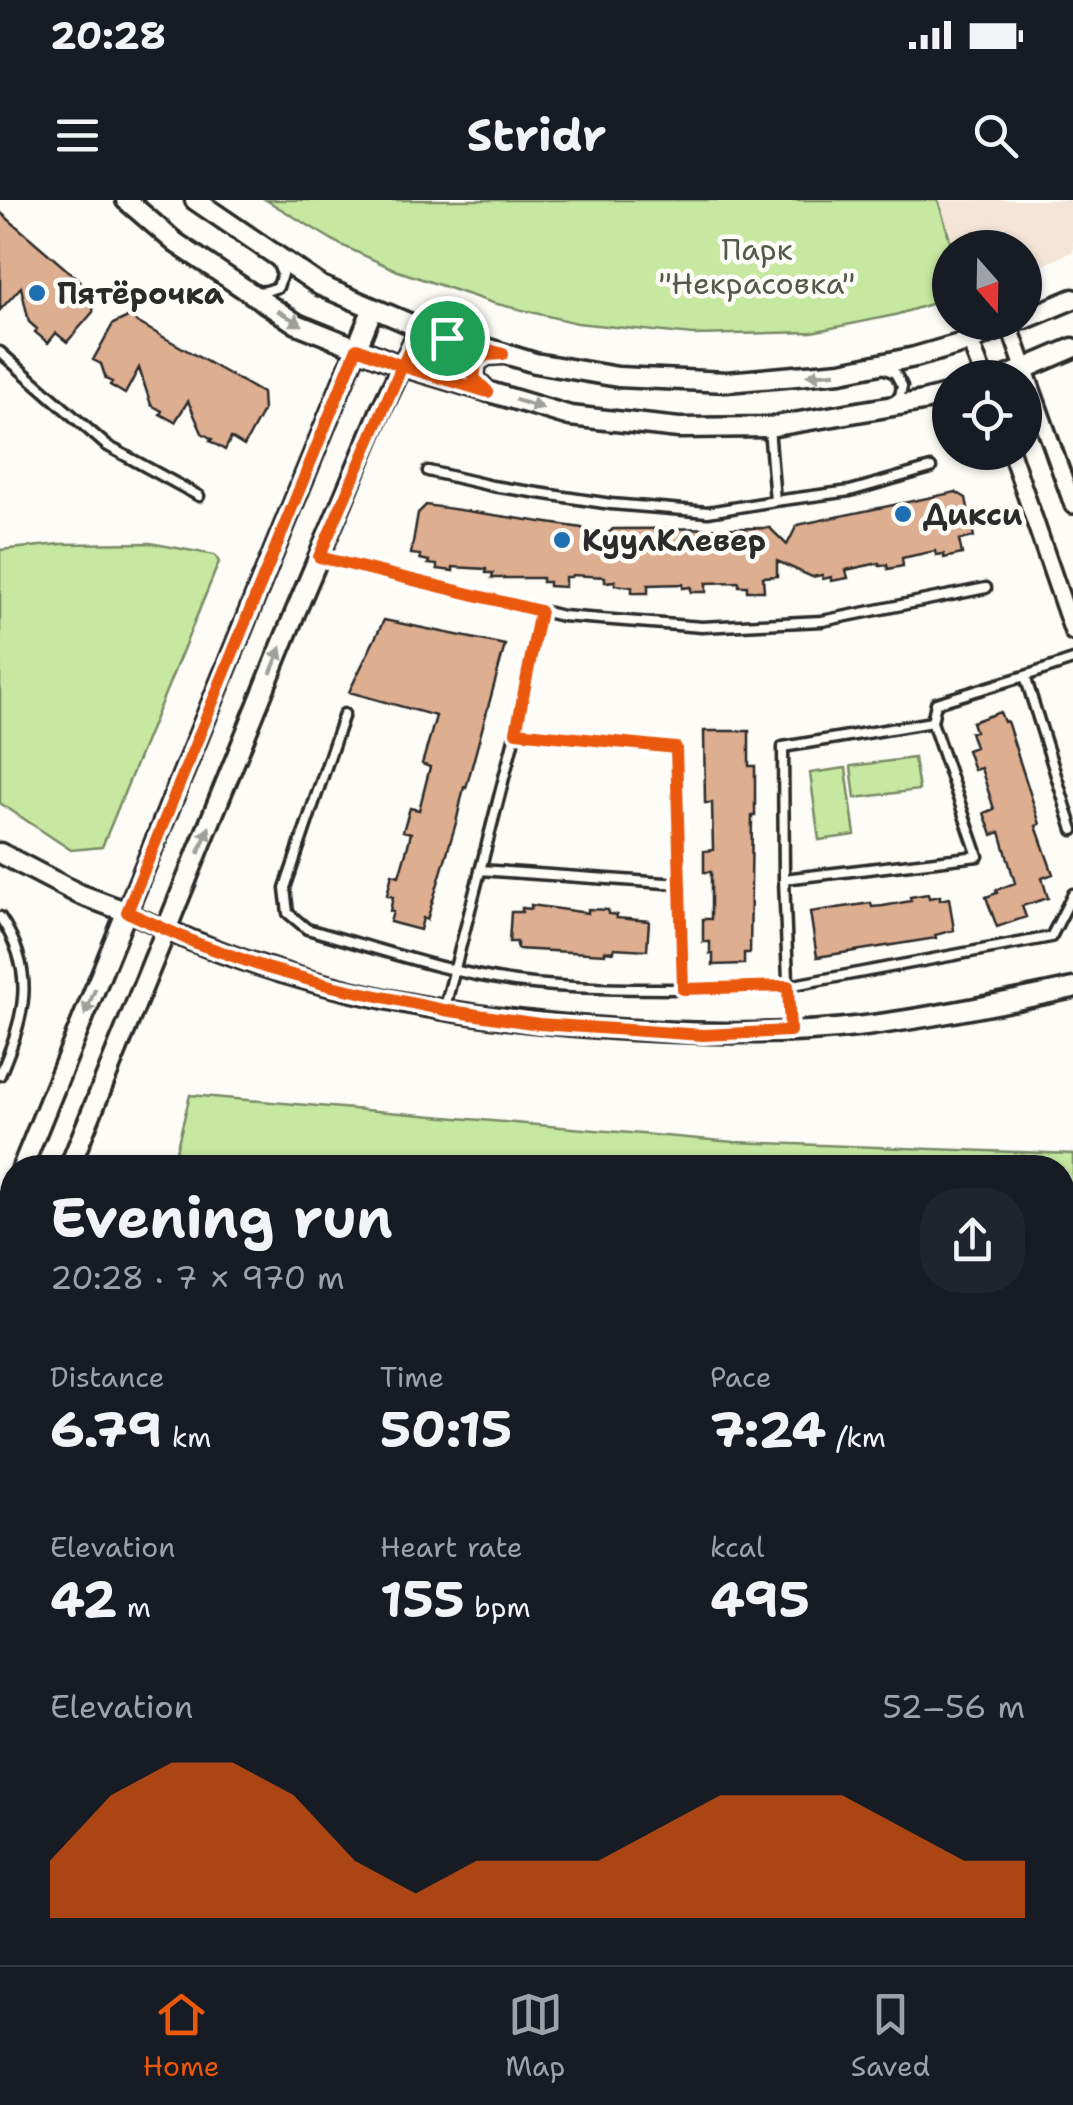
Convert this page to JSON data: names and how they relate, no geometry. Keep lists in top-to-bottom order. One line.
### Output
{"parks":["Парк \"Некрасовка\""],"places":["Пятёрочка","Дикси","КуулКлевер"],"north":"bottom","page":{"status":"20:28","header":"Stridr","heading":["Evening run","20:28 · 7 × 970 m"],"stats":[["Distance","6.79 km"],["Time","50:15"],["Pace","7:24 /km"],["Elevation","42 m"],["Heart rate","155 bpm"],["kcal","495"]],"chart":["Elevation","52–56 m"],"tabs":["Home","Map","Saved"]}}
